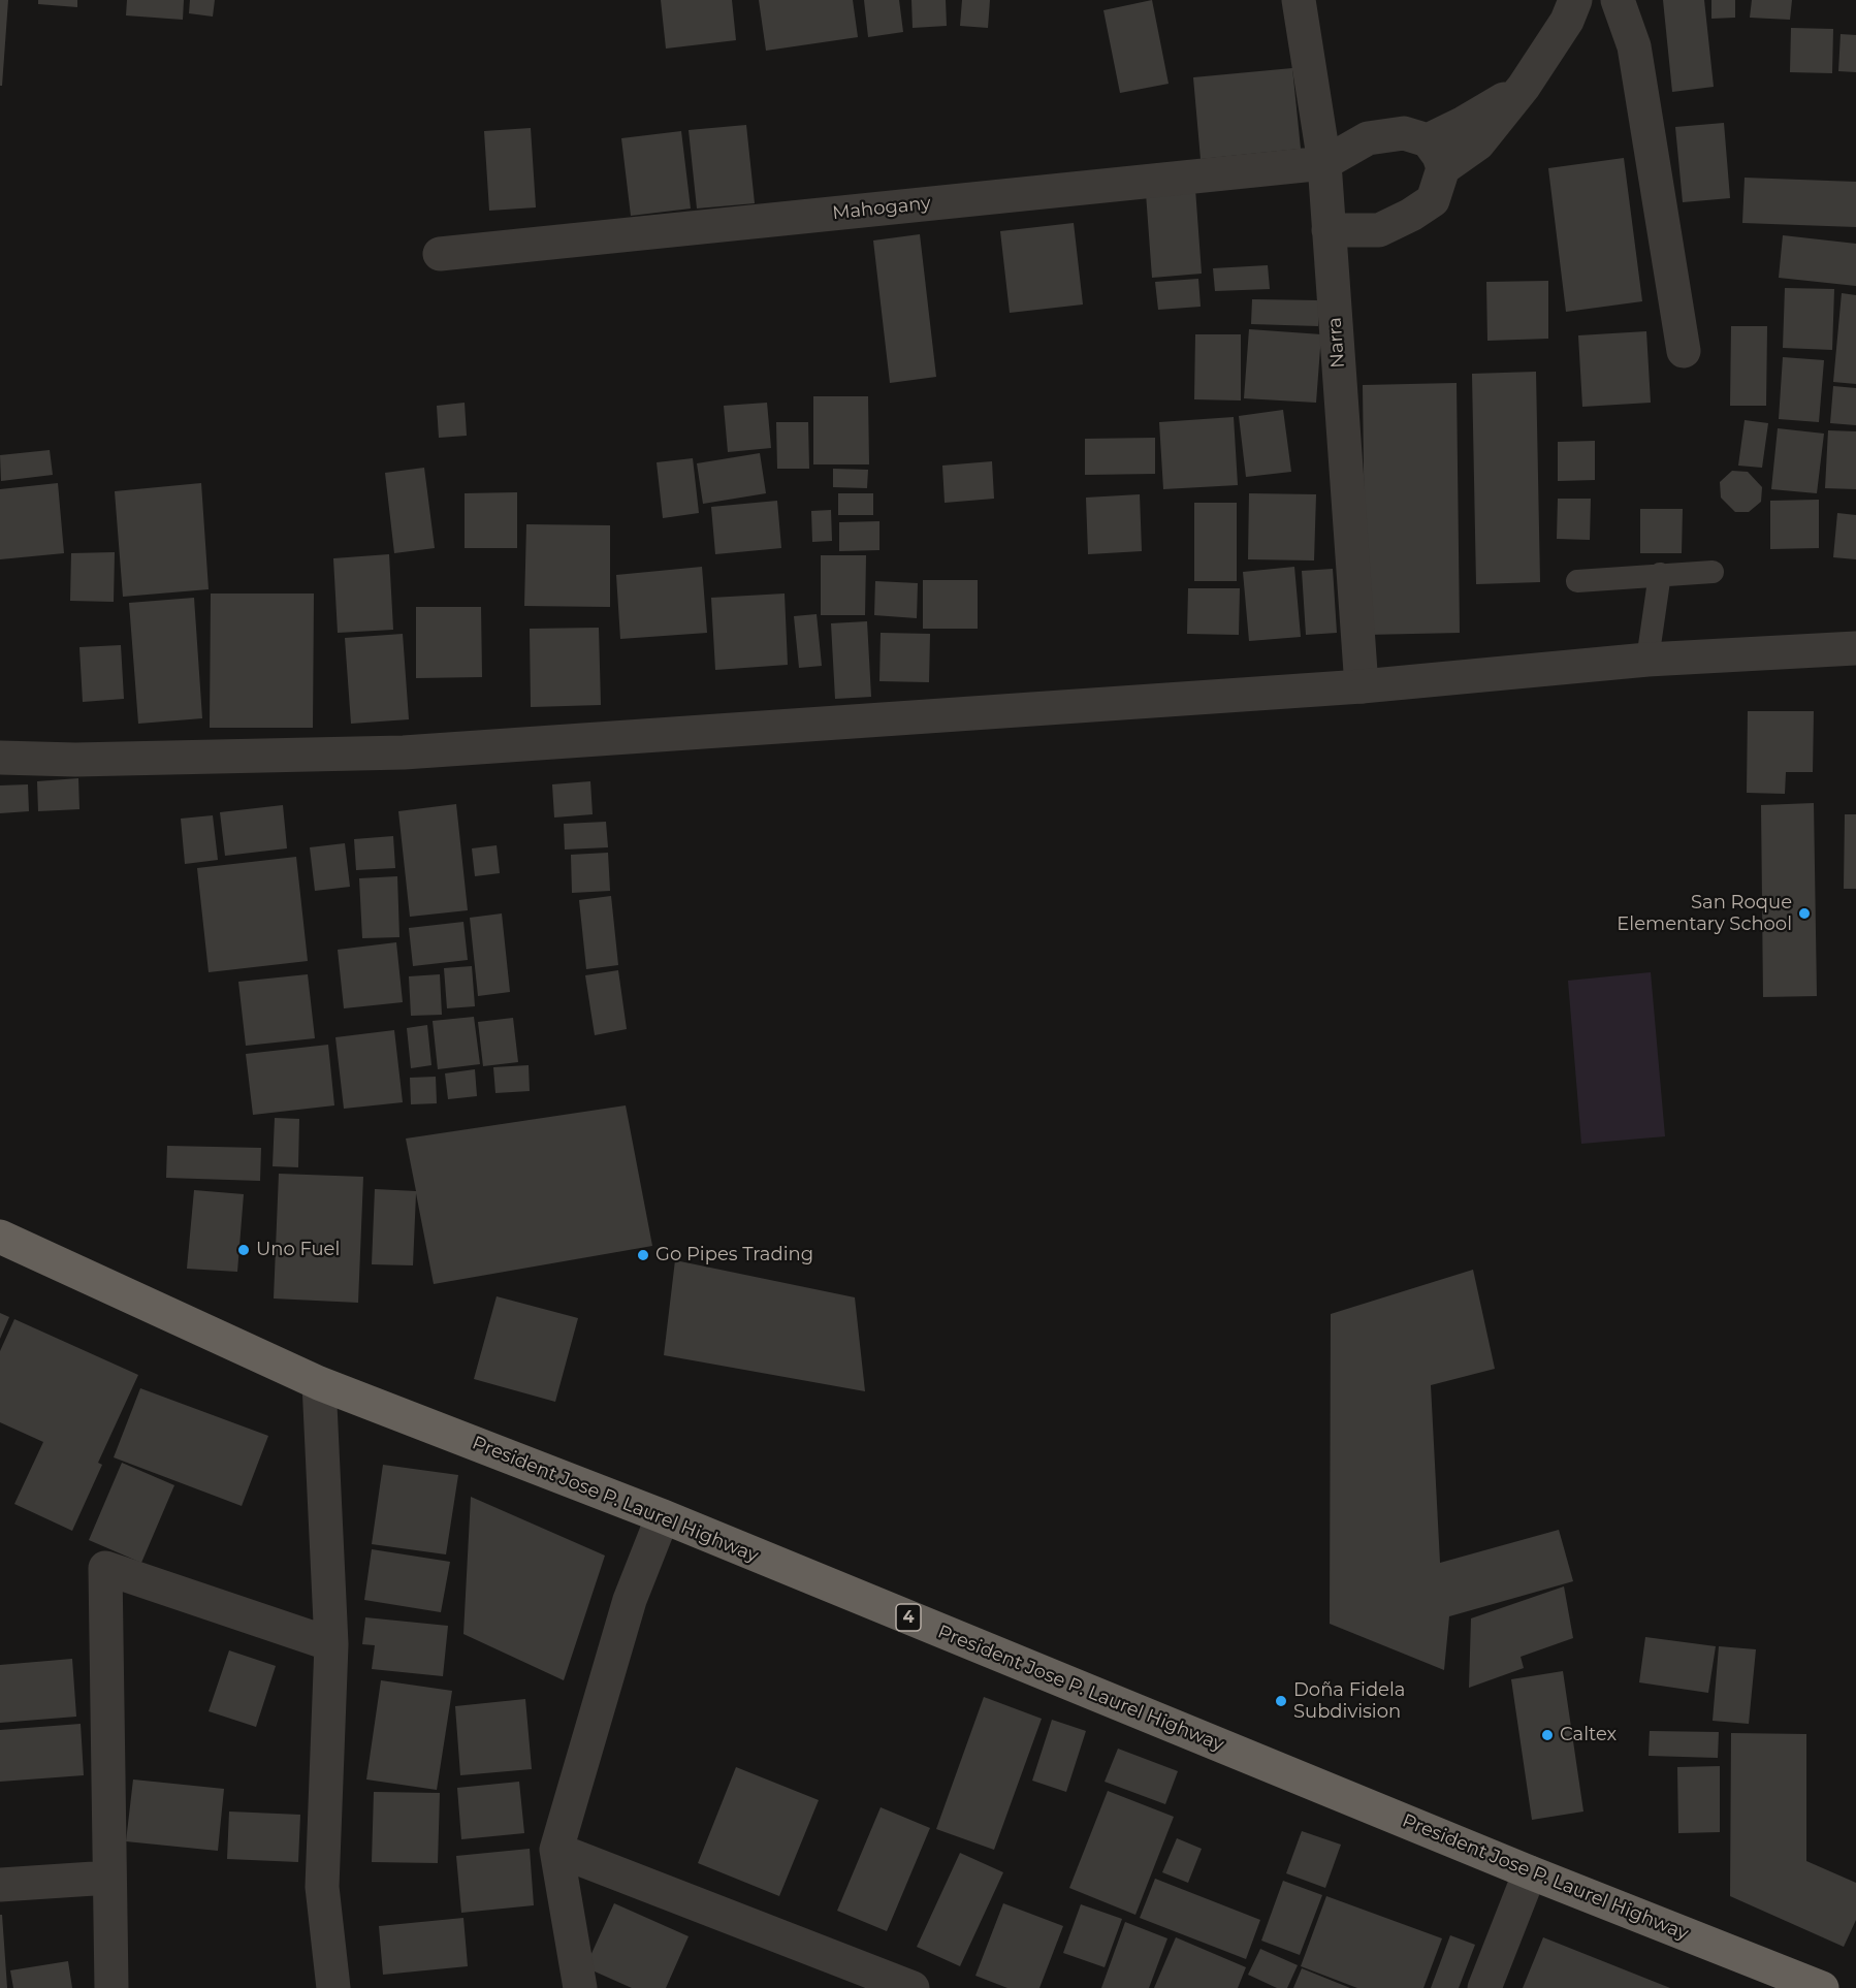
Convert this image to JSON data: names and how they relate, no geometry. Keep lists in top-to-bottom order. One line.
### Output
{"streets":{"highway":["President Jose P. Laurel Highway","4"],"street":["Mahogany","Narra"]},"crossings":[["Mahogany","Narra"]],"places":["San Roque Elementary School","Uno Fuel","Go Pipes Trading","Doña Fidela Subdivision","Caltex"]}
